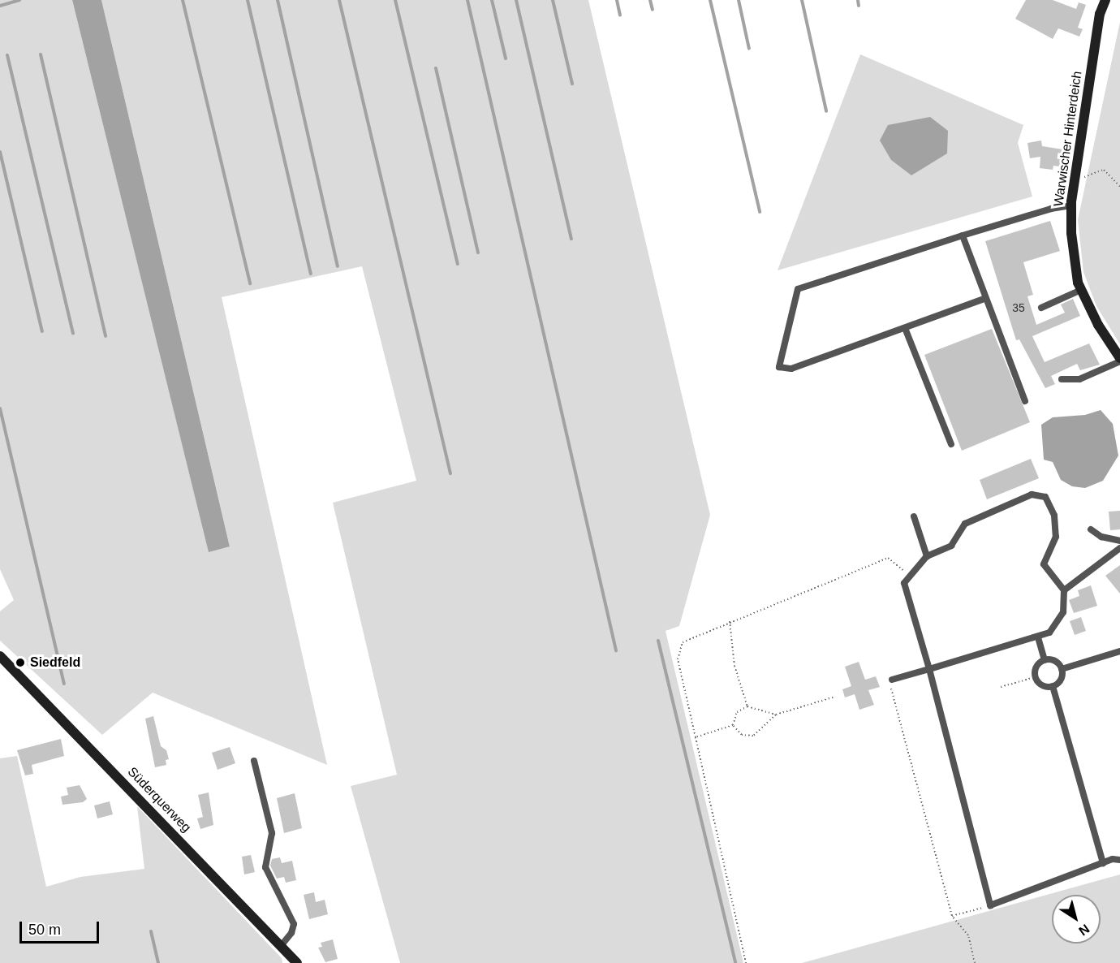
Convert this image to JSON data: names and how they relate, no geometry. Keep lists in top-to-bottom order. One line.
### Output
{"streets":{"street":["Warwischer Hinterdeich","Süderquerweg"]},"places":["Siedfeld"],"house_numbers":["35"],"scale_bar":"50 m","north":"bottom right"}
